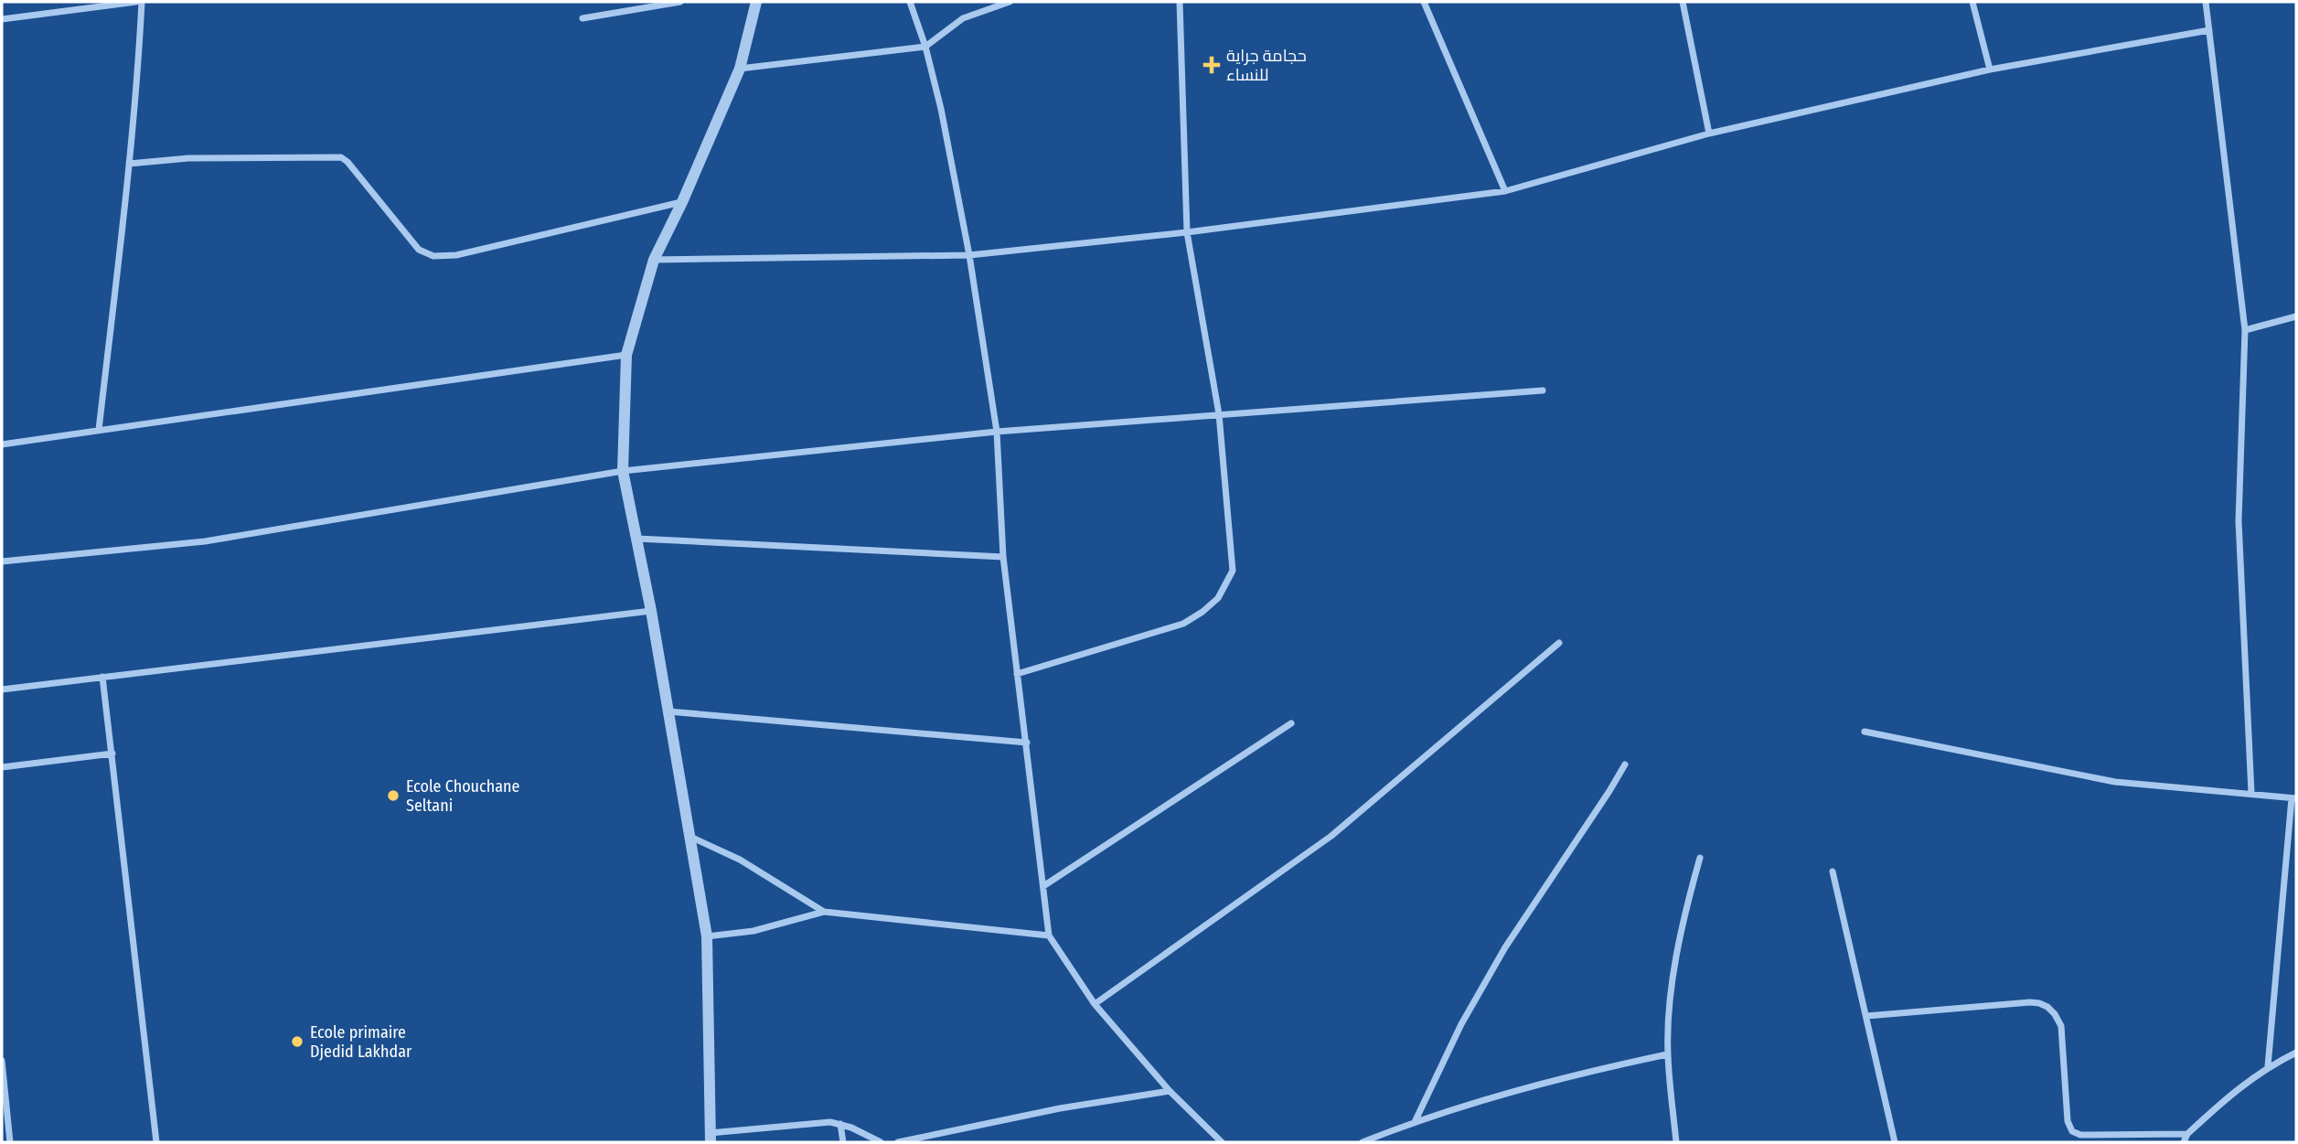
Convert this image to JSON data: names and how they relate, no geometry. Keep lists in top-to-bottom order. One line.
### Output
{"places":{"health":["حجامة جراية للنساء"],"other":["Ecole Chouchane Seltani","Ecole primaire Djedid Lakhdar"]}}
